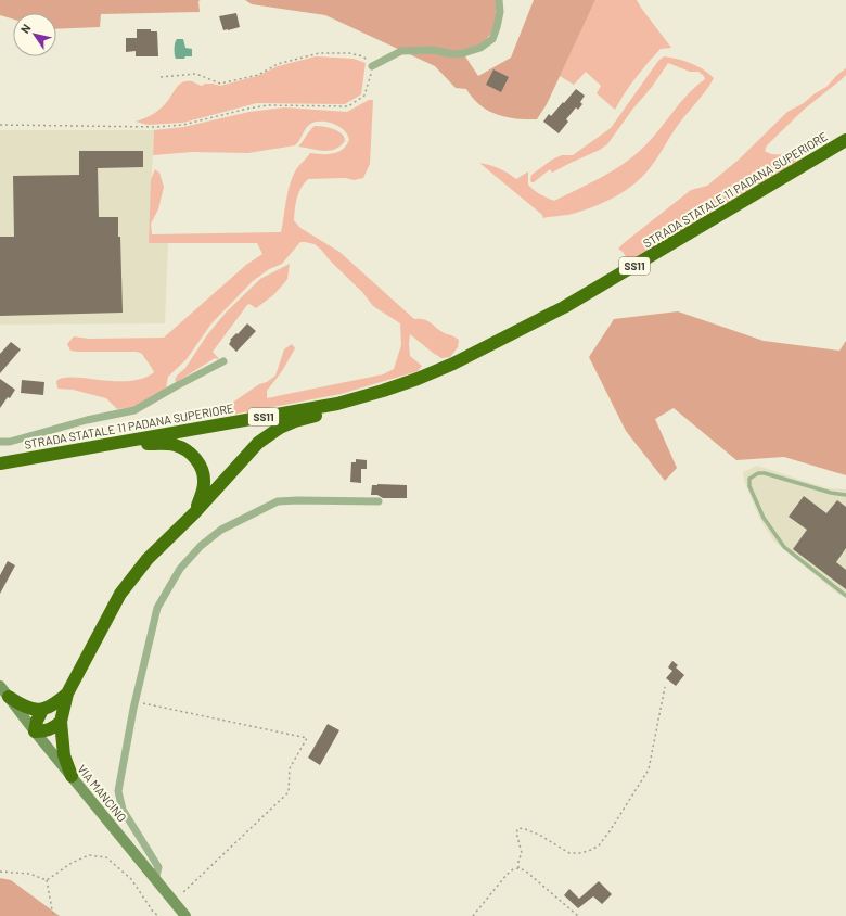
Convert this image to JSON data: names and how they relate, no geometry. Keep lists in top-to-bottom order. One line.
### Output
{"streets":{"highway":["STRADA STATALE 11 PADANA SUPERIORE","SS11"],"main road":["VIA MANCINO"]},"north":"top left"}
